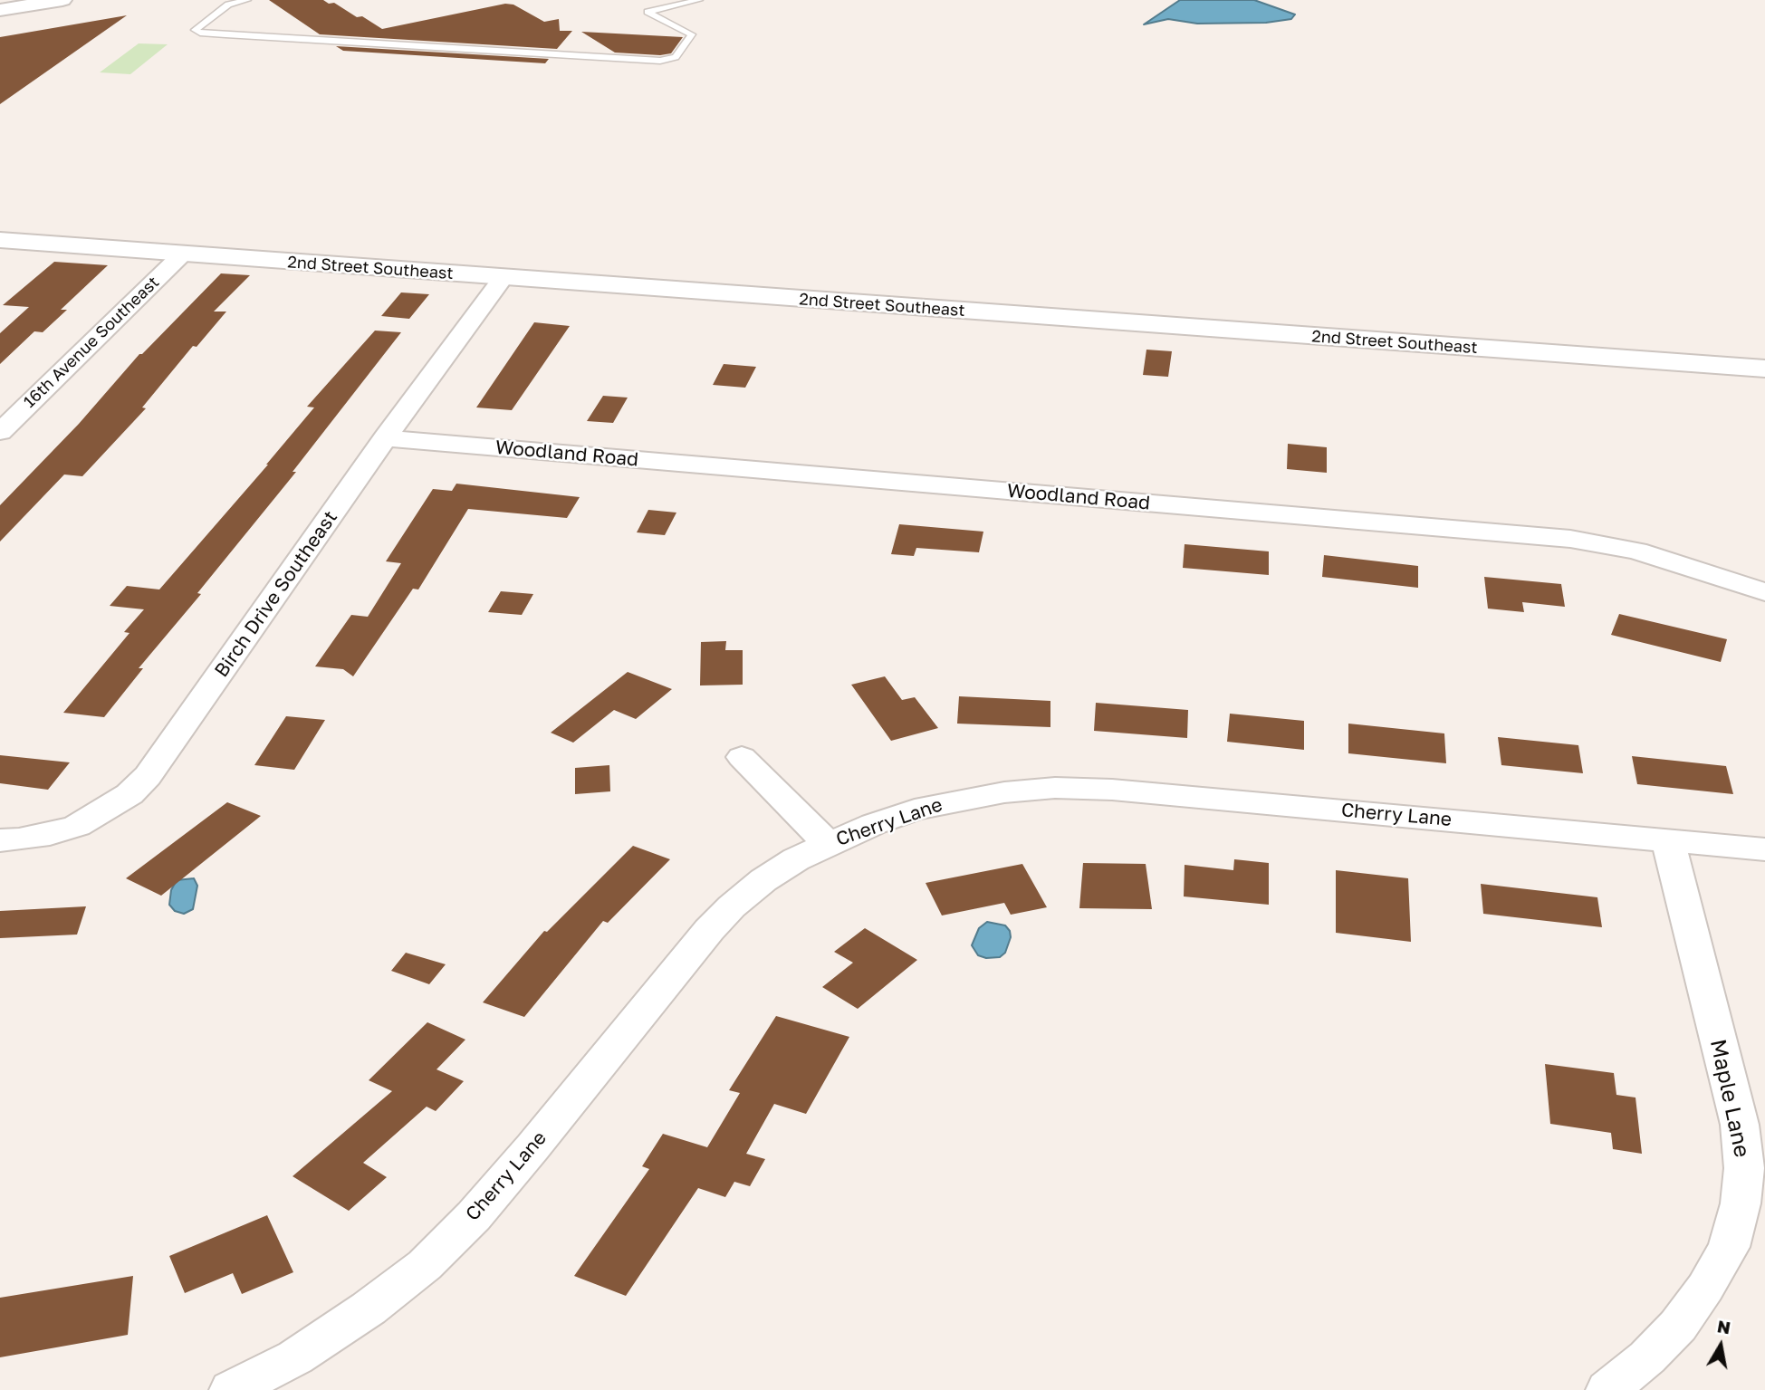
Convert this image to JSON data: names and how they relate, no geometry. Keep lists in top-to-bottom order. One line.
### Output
{"streets":{"main road":["2nd Street Southeast"],"street":["16th Avenue Southeast","Woodland Road","Birch Drive Southeast","Cherry Lane","Maple Lane"]},"crossings":[["2nd Street Southeast","16th Avenue Southeast"],["2nd Street Southeast","Birch Drive Southeast"],["Woodland Road","Birch Drive Southeast"],["Cherry Lane","Maple Lane"]],"north":"top"}
